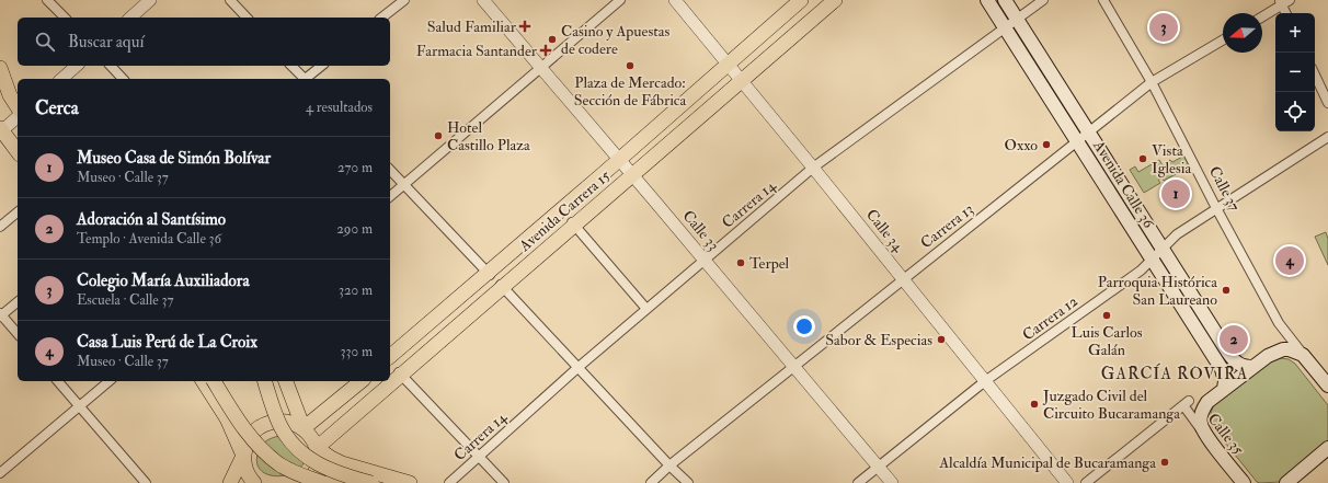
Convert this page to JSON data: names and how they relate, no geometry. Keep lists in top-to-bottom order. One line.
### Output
{"streets":{"main road":["Avenida Calle 36","Calle 37","Avenida Carrera 15","Calle 35"],"street":["Carrera 14","Carrera 13","Calle 33","Calle 34","Carrera 12"]},"crossings":[["Avenida Calle 36","Carrera 14"],["Avenida Calle 36","Carrera 13"],["Avenida Calle 36","Carrera 12"],["Calle 37","Carrera 13"],["Calle 37","Carrera 12"],["Carrera 14","Calle 33"],["Carrera 14","Calle 34"],["Avenida Carrera 15","Calle 33"],["Avenida Carrera 15","Calle 34"],["Carrera 13","Calle 33"],["Carrera 13","Calle 34"],["Calle 33","Carrera 12"],["Calle 34","Carrera 12"]],"districts":["GARCÍA ROVIRA"],"places":{"health":["Salud Familiar","Farmacia Santander"],"other":["Casino y Apuestas de codere","Plaza de Mercado: Sección de Fábrica","Hotel Castillo Plaza","Oxxo","Vista Iglesia","Terpel","Parroquia Histórica San Laureano","Luis Carlos Galán","Sabor & Especias","Juzgado Civil del Circuito Bucaramanga","Alcaldía Municipal de Bucaramanga"]},"north":"left","page":{"pins":["3","1","4","2"],"map_buttons":["+","−"],"search":"Buscar aquí","heading":["Cerca","4 resultados"],"list":[{"mark":"1","name":"Museo Casa de Simón Bolívar","note":"Museo · Calle 37","value":"270 m"},{"mark":"2","name":"Adoración al Santísimo","note":"Templo · Avenida Calle 36","value":"290 m"},{"mark":"3","name":"Colegio María Auxiliadora","note":"Escuela · Calle 37","value":"320 m"},{"mark":"4","name":"Casa Luis Perú de La Croix","note":"Museo · Calle 37","value":"330 m"}]}}
